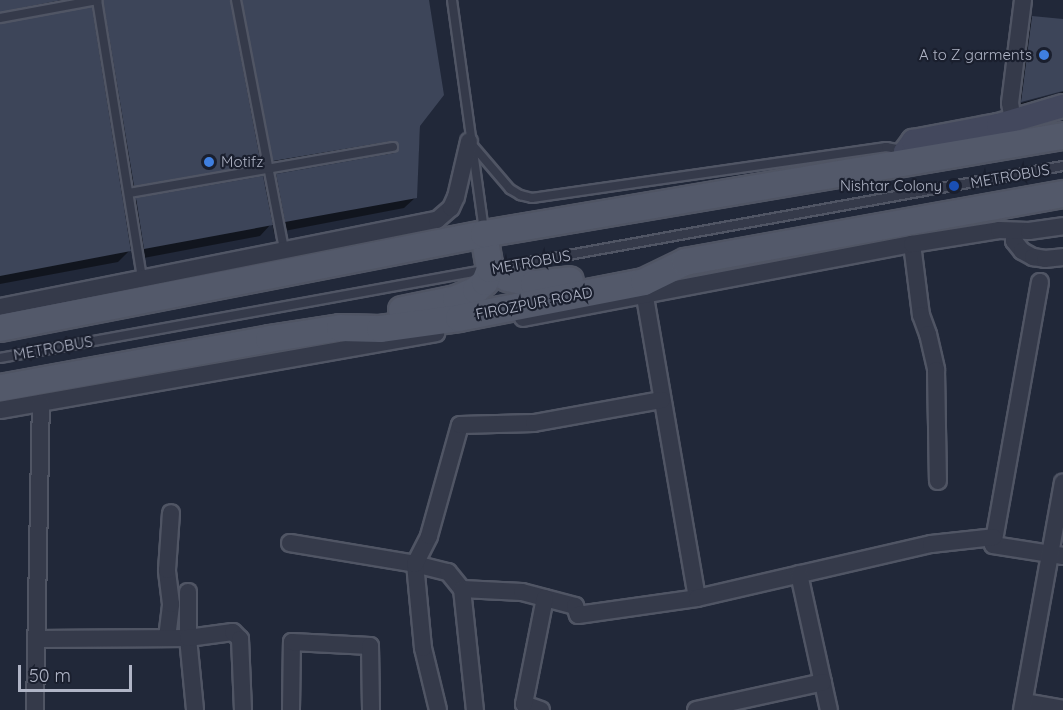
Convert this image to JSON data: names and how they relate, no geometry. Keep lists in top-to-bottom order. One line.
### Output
{"streets":{"main road":["FIROZPUR ROAD"],"lane":["METROBUS"]},"places":["A to Z garments","Motifz","Nishtar Colony"],"scale_bar":"50 m"}
